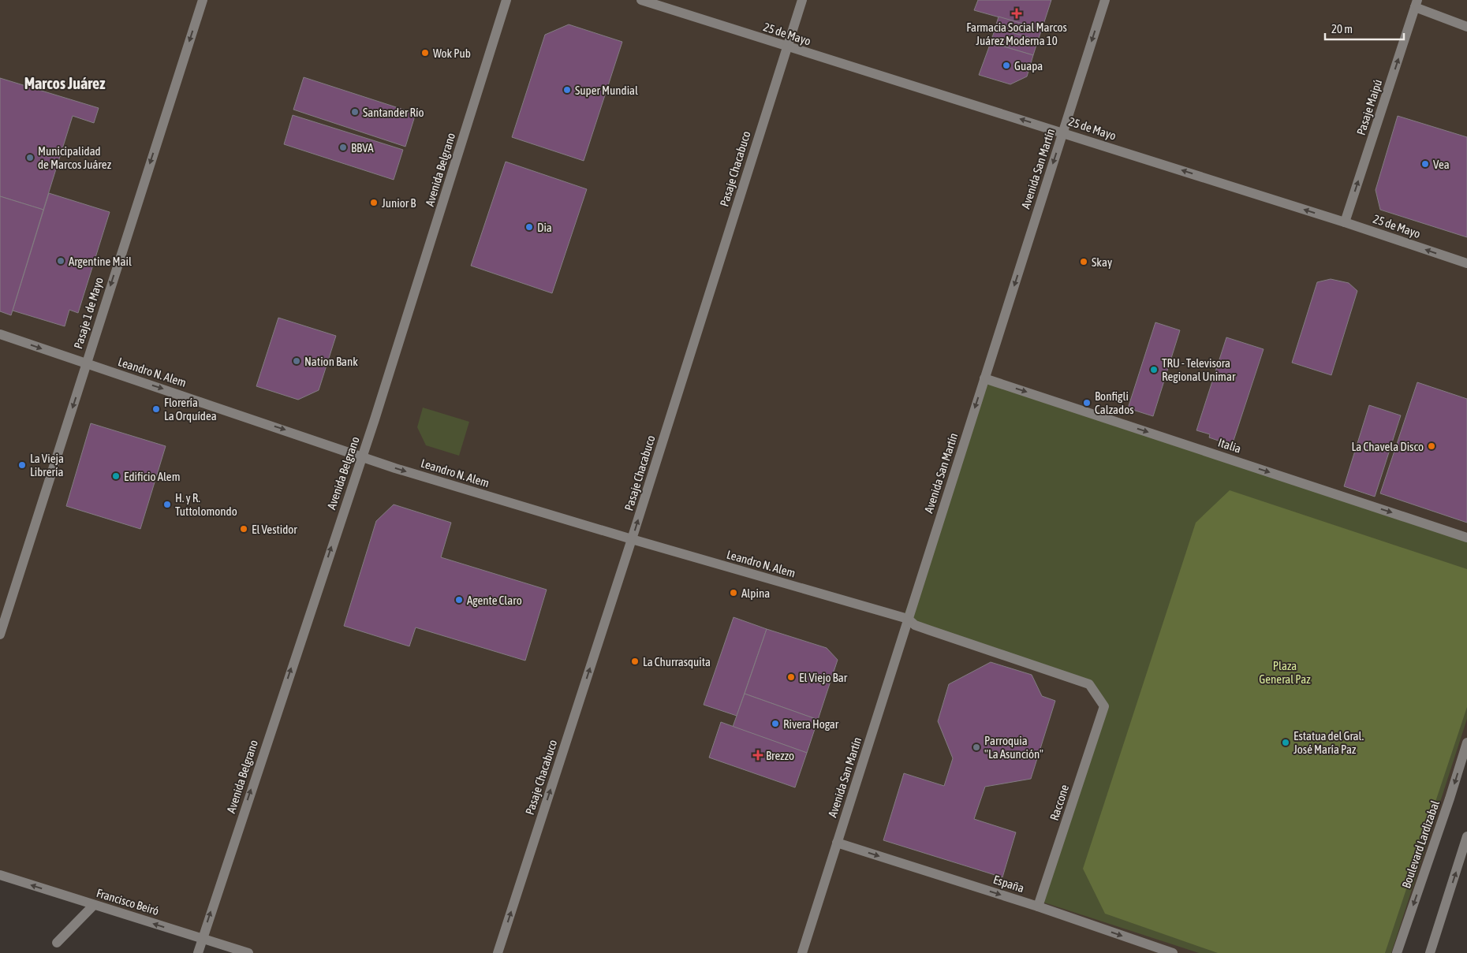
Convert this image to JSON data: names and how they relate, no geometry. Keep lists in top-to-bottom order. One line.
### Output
{"streets":{"street":["25 de Mayo","Pasaje Maipú","Pasaje Chacabuco","Avenida San Martín","Avenida Belgrano","Pasaje 1 de Mayo","Leandro N. Alem","Italia","Raccone","Boulevard Lardizabal","España","Francisco Beiró"]},"crossings":[["25 de Mayo","Pasaje Maipú"],["25 de Mayo","Pasaje Chacabuco"],["25 de Mayo","Avenida San Martín"],["Pasaje Chacabuco","Leandro N. Alem"],["Avenida San Martín","Leandro N. Alem"],["Avenida San Martín","Italia"],["Avenida San Martín","España"],["Avenida Belgrano","Leandro N. Alem"],["Avenida Belgrano","Francisco Beiró"],["Pasaje 1 de Mayo","Leandro N. Alem"],["Leandro N. Alem","Raccone"],["Raccone","España"]],"one_way":["25 de Mayo","Pasaje Maipú","Pasaje Chacabuco","Avenida San Martín","Avenida Belgrano","Pasaje 1 de Mayo","Leandro N. Alem","Italia","España","Francisco Beiró"],"districts":["Marcos Juárez"],"parks":["Plaza General Paz"],"places":{"health":["Farmacia Social Marcos Juárez Moderna 10","Brezzo"],"other":["Wok Pub","Guapa","Super Mundial","Santander Río","BBVA","Municipalidad de Marcos Juárez","Vea","Junior B","Dia","Argentine Mail","Skay","Nation Bank","TRU - Televisora Regional Unimar","Bonfigli Calzados","Florería La Orquídea","La Chavela Disco","La Vieja Librería","Edificio Alem","H. y R. Tuttolomondo","El Vestidor","Alpina","Agente Claro","La Churrasquita","El Viejo Bar","Rivera Hogar","Estatua del Gral. José María Paz","Parroquia \"La Asunción\""]},"scale_bar":"20 m"}
